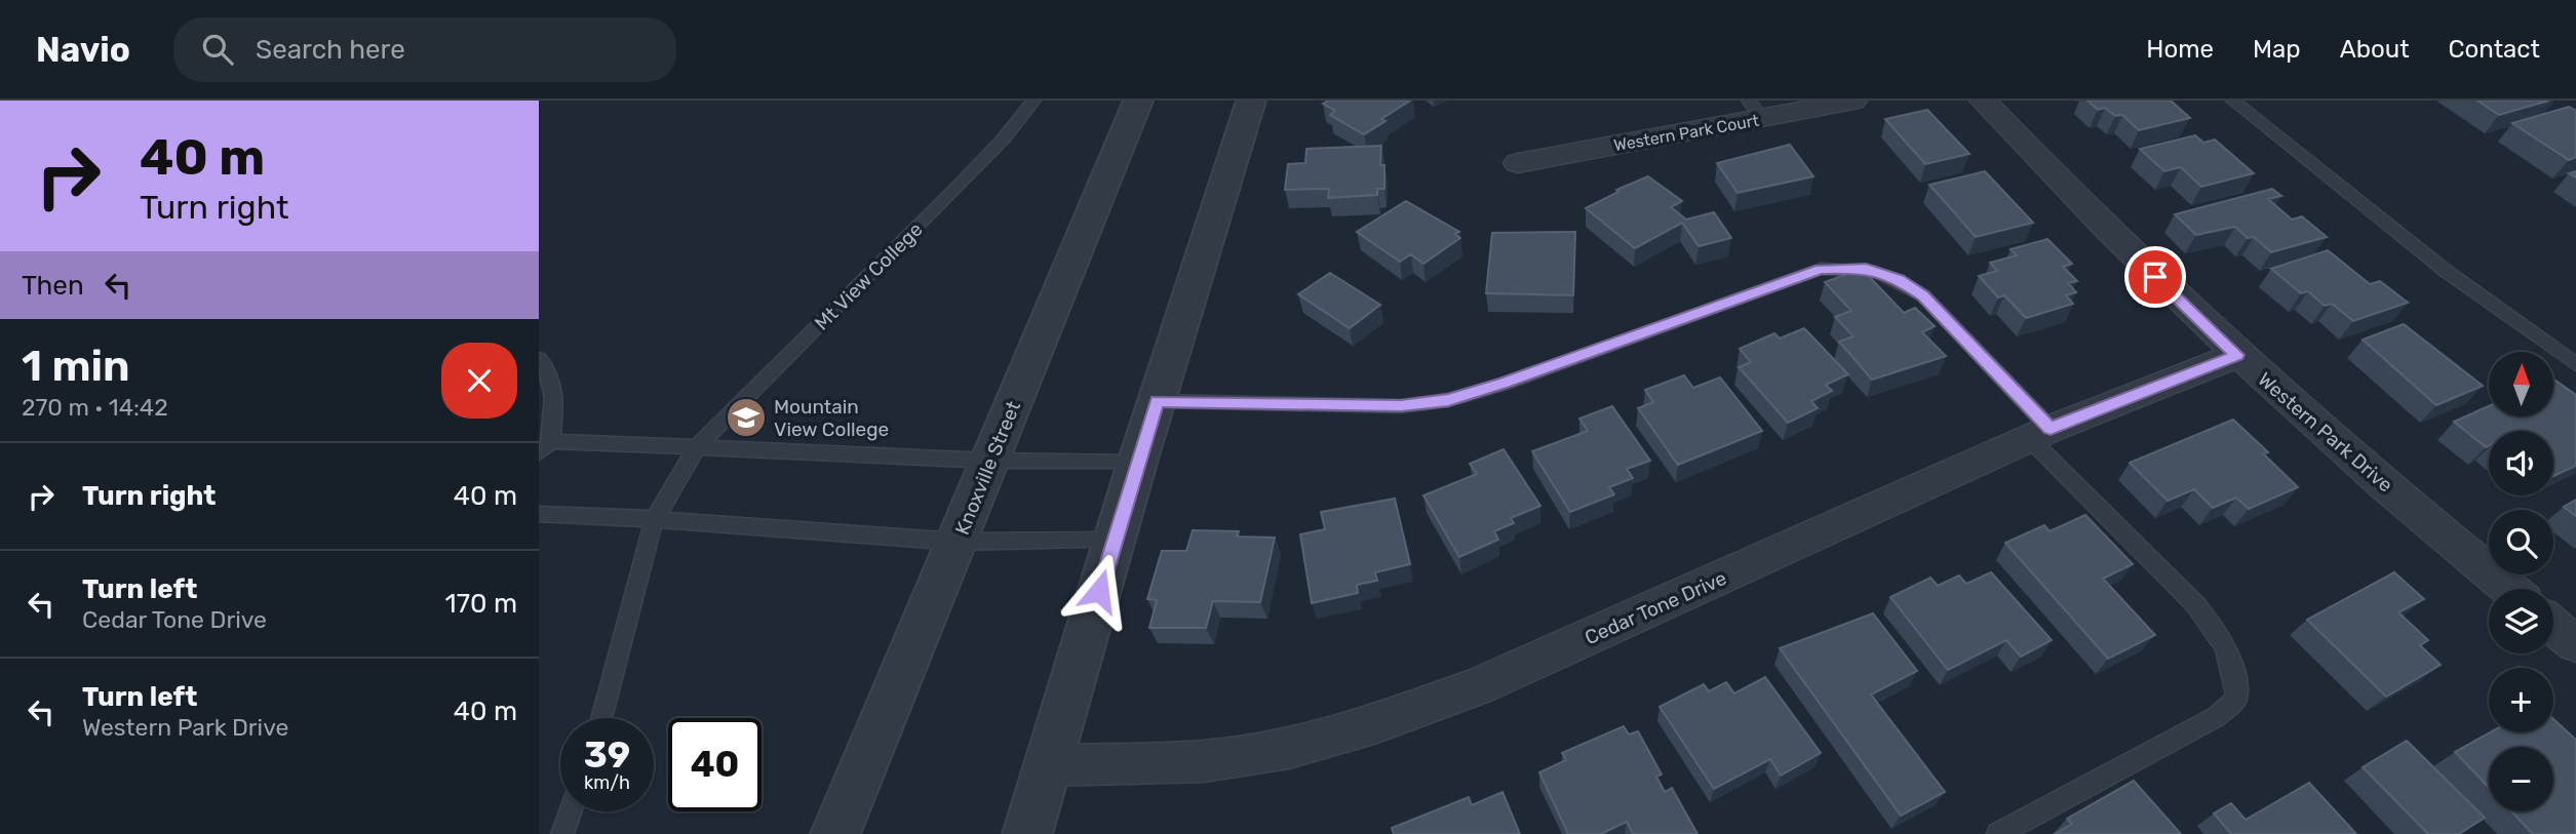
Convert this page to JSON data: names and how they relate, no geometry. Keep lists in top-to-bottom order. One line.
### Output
{"streets":{"street":["Western Park Court","Western Park Drive","Knoxville Street","Cedar Tone Drive"],"lane":["Mt View College"]},"crossings":[["Western Park Drive","Cedar Tone Drive"]],"places":{"school or university":["Mountain View College"]},"north":"top","page":{"header":"Navio","search":"Search here","nav":["Home","Map","About","Contact"],"turn":["40 m","Turn right"],"then":"Then","heading":["1 min","270 m · 14:42"],"map_buttons":["+","−"],"list":[{"name":"Turn right","value":"40 m"},{"name":"Turn left","note":"Cedar Tone Drive","value":"170 m"},{"name":"Turn left","note":"Western Park Drive","value":"40 m"}],"speed":"39 km/h","limit":"40"}}
